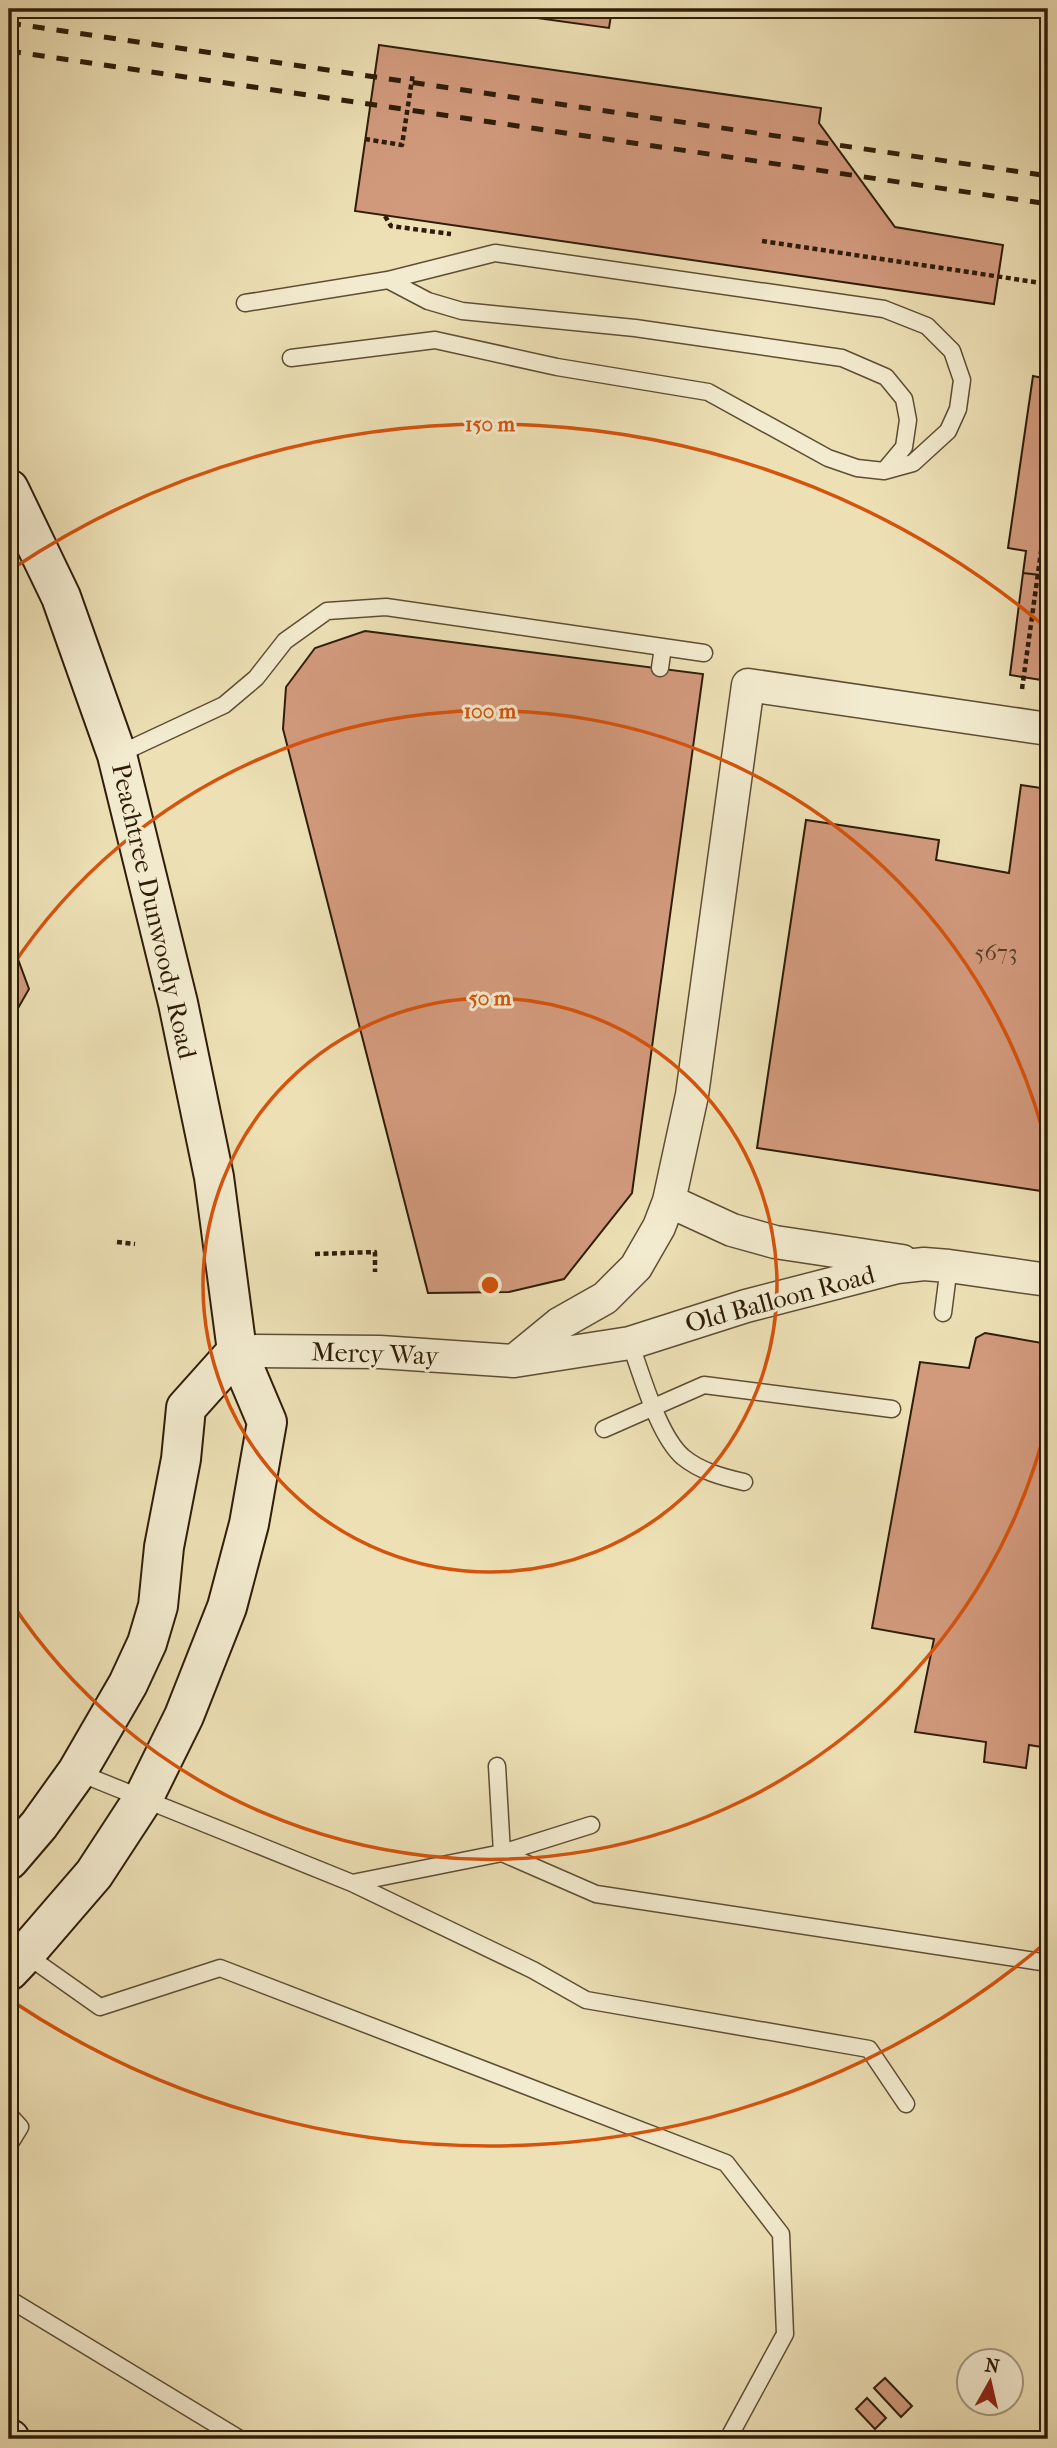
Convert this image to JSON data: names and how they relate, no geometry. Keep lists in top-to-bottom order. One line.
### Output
{"streets":{"main road":["Peachtree Dunwoody Road"],"street":["Old Balloon Road","Mercy Way"]},"crossings":[["Peachtree Dunwoody Road","Mercy Way"],["Old Balloon Road","Mercy Way"]],"house_numbers":["5673"],"north":"top","rings":["150 m","100 m","50 m"]}
